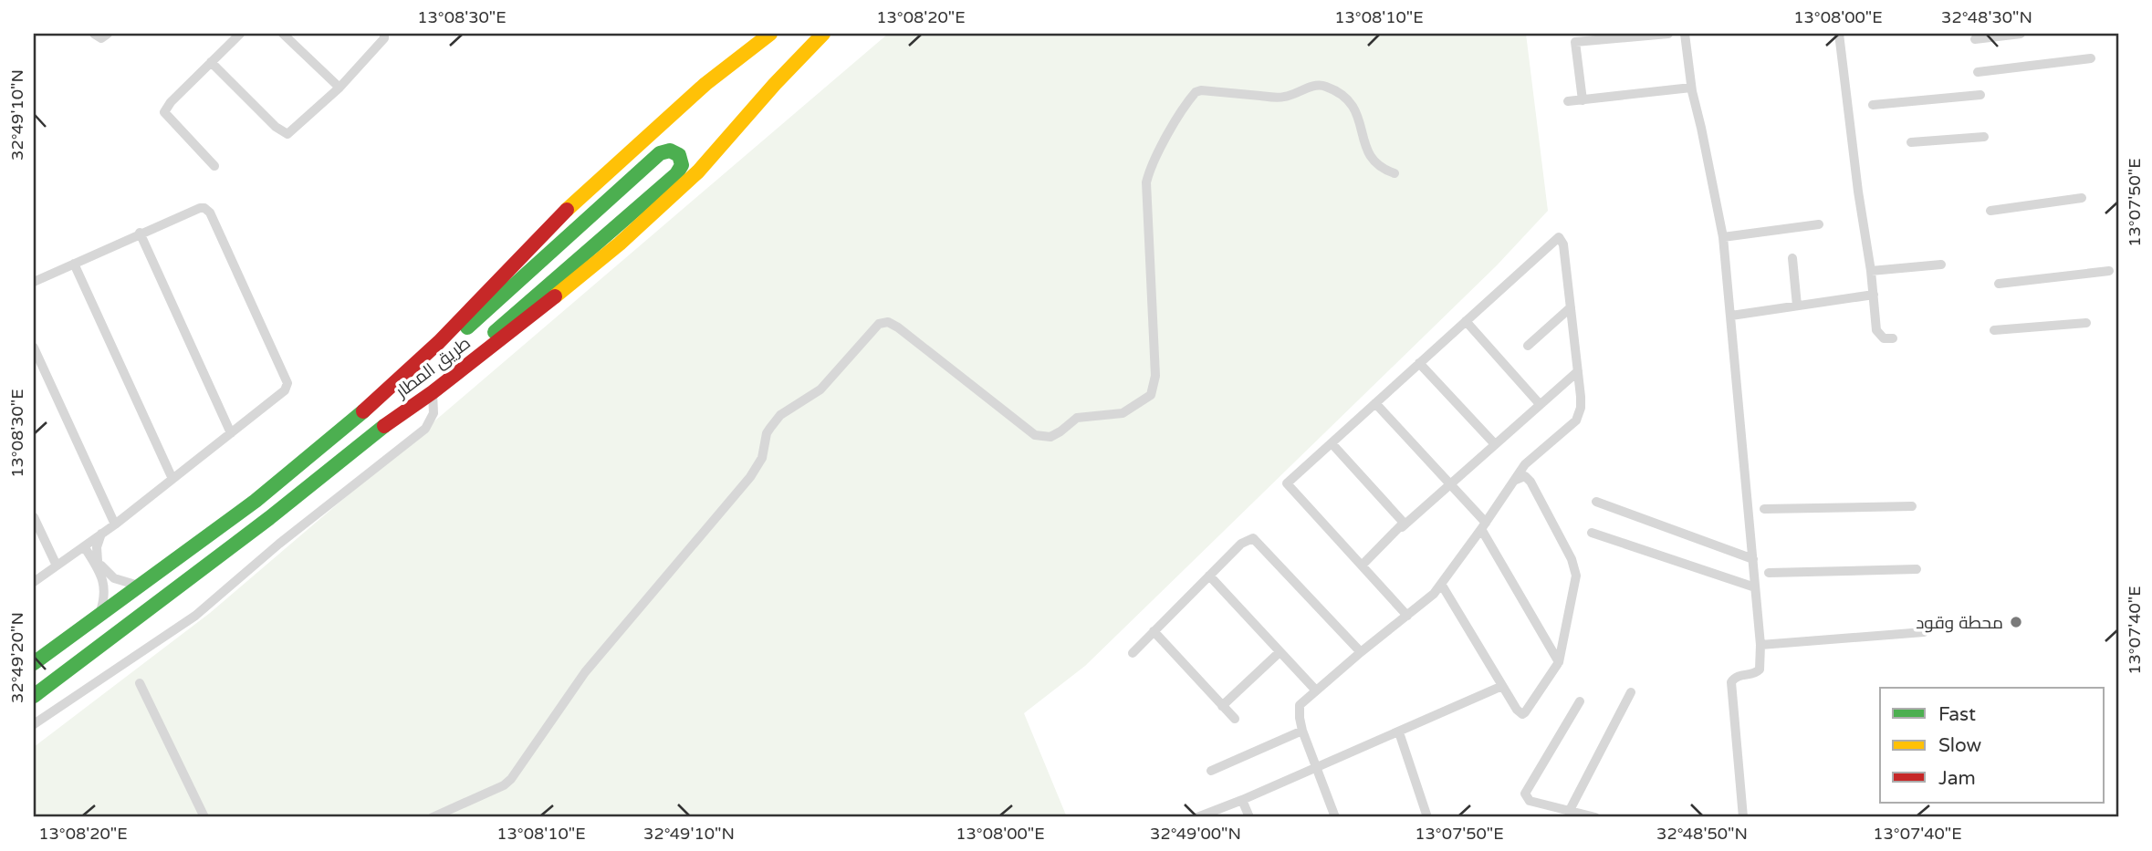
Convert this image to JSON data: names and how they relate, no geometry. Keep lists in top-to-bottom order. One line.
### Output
{"streets":{"highway":["طريق المطار"]},"places":["محطة وقود"],"legend":["Fast","Slow","Jam"],"coordinates":["13°08'30\"E","13°08'20\"E","13°08'10\"E","13°08'00\"E","32°48'30\"N","32°49'10\"N","13°07'50\"E","13°07'40\"E","32°49'20\"N","32°49'00\"N","32°48'50\"N"]}
